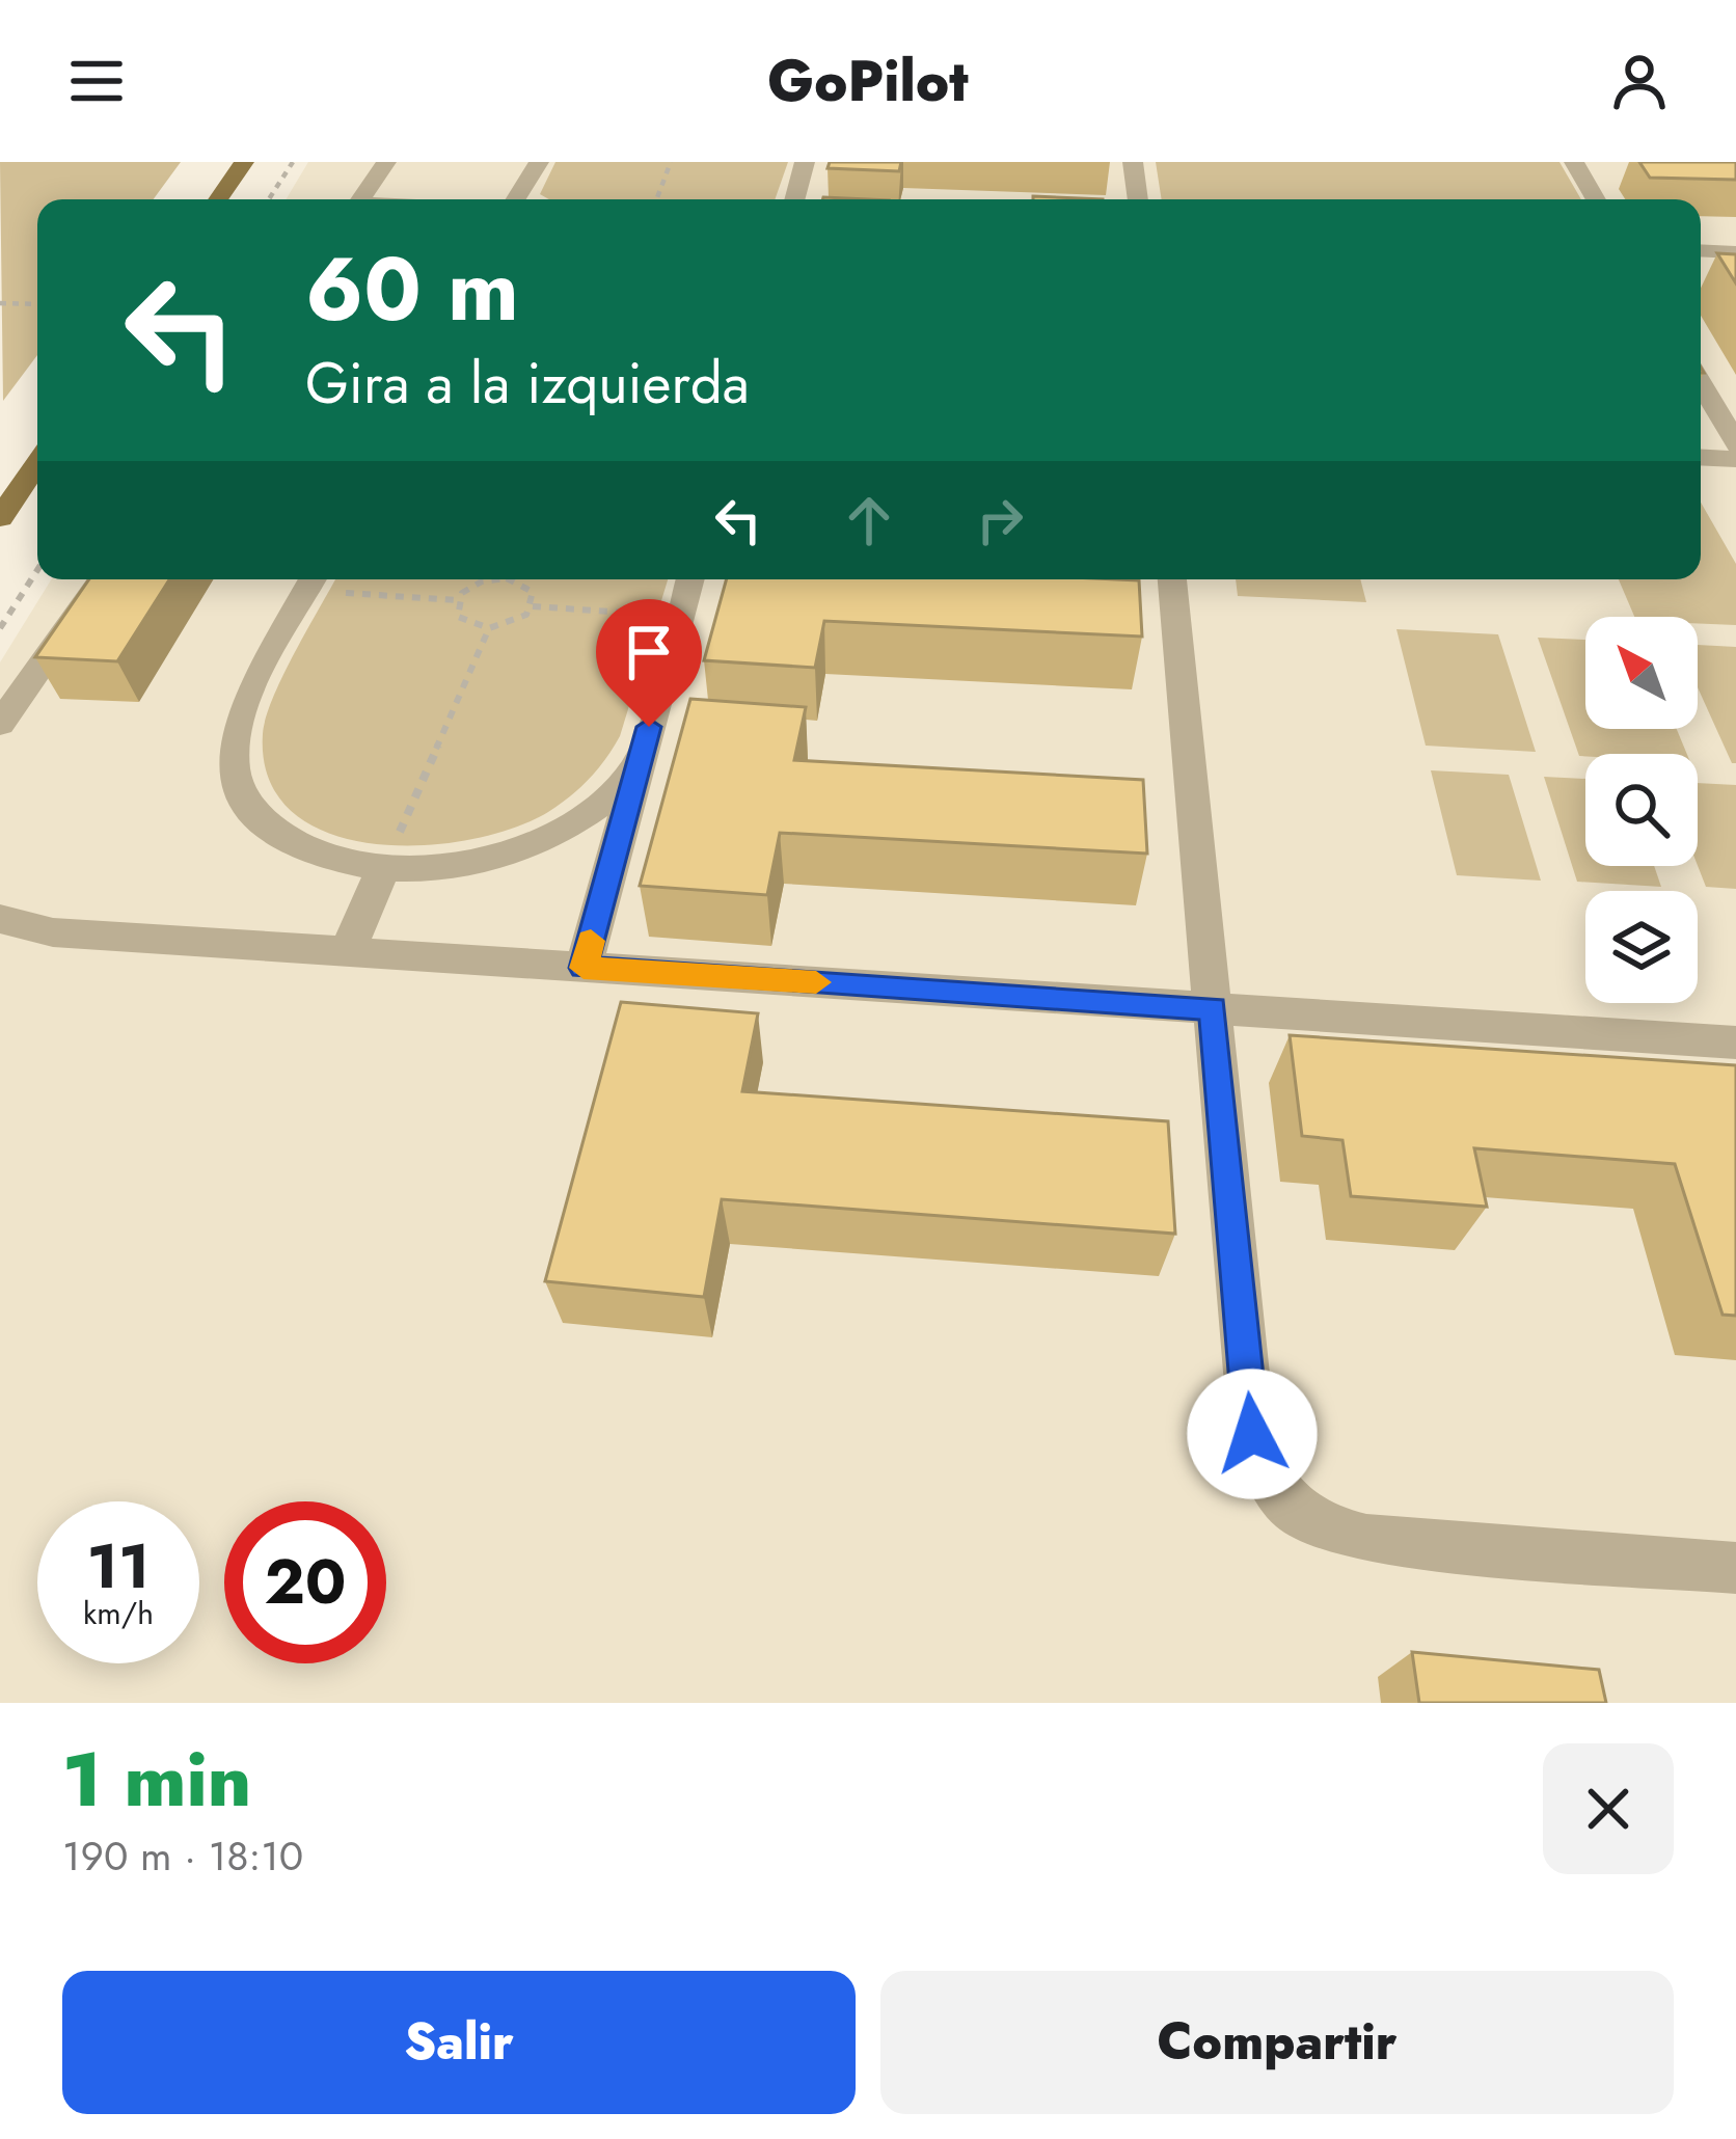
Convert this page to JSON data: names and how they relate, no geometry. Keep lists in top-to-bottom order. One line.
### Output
{"north":"top left","page":{"header":"GoPilot","turn":["60 m","Gira a la izquierda"],"speed":"11 km/h","limit":"20","heading":["1 min","190 m · 18:10"],"buttons":["Salir","Compartir"]}}
